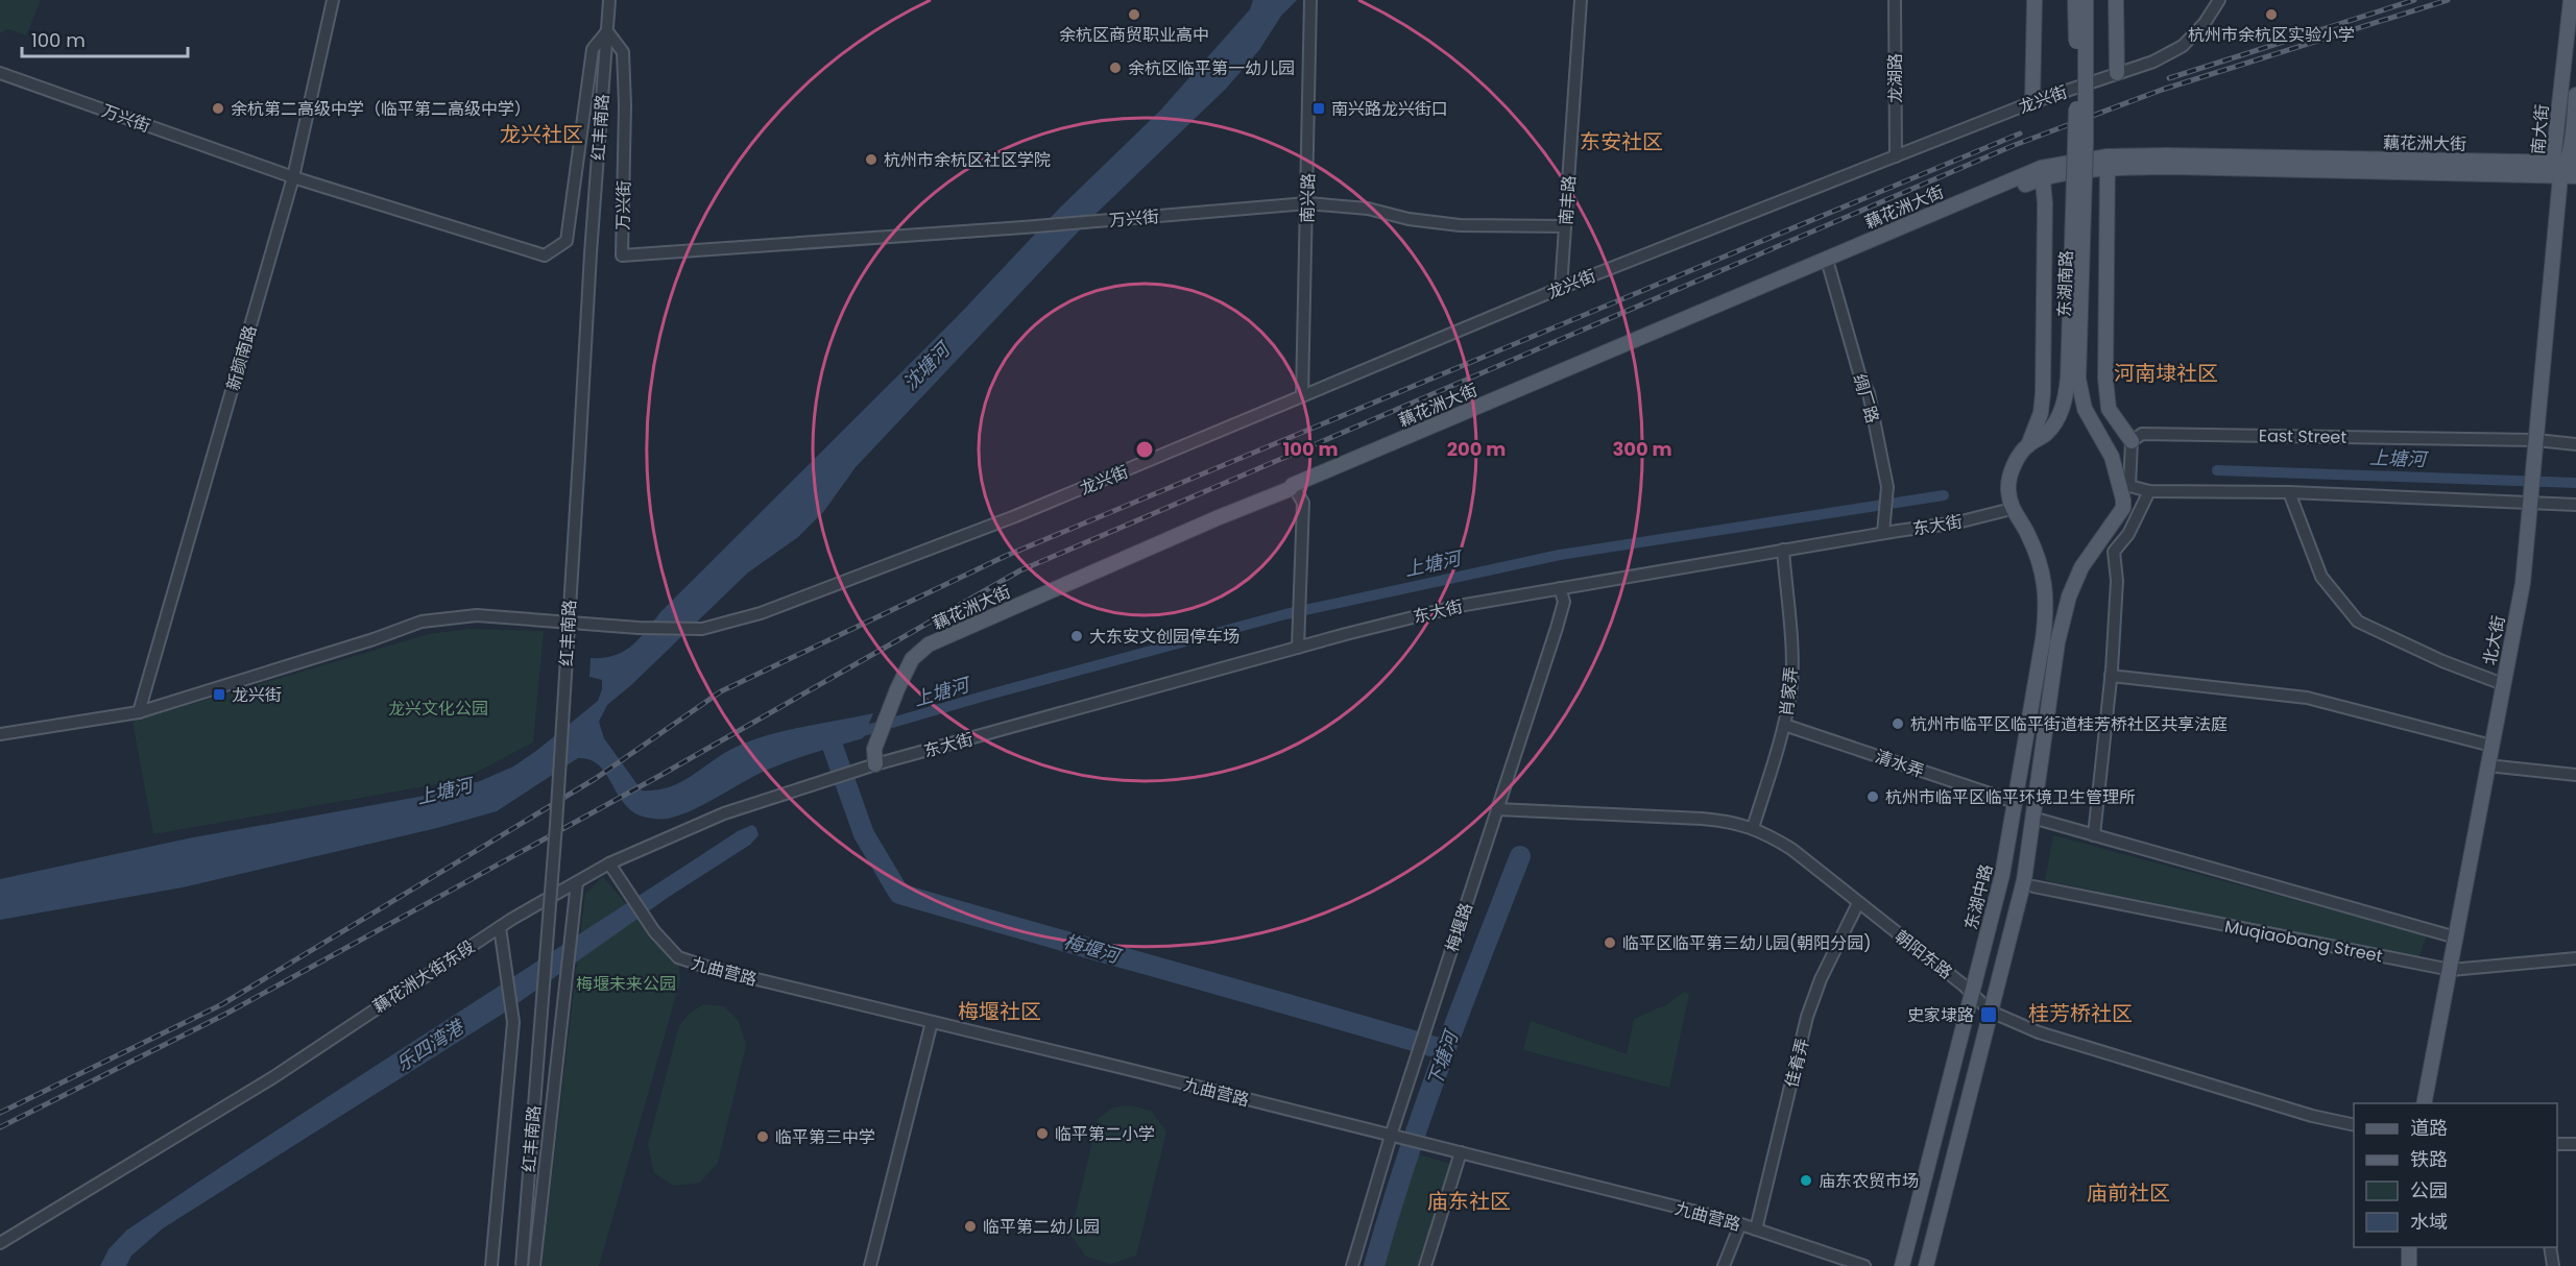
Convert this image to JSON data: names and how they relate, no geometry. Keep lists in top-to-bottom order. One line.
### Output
{"streets":{"main road":["南大街","藕花洲大街","东湖南路","北大街","东湖中路"],"street":["龙湖路","龙兴街","万兴街","红丰南路","南兴路","南丰路","新颜南路","绸厂路","East Street","东大街","肖家弄","清水弄","梅堰路","Muqiaobang Street","朝阳东路","九曲营路","藕花洲大街东段","佳肴弄"]},"crossings":[["龙湖路","龙兴街"],["龙兴街","南兴路"],["龙兴街","南丰路"],["龙兴街","新颜南路"],["万兴街","红丰南路"],["万兴街","南兴路"],["万兴街","南丰路"],["万兴街","新颜南路"],["南大街","藕花洲大街"],["南大街","北大街"],["藕花洲大街","绸厂路"],["藕花洲大街","东大街"],["藕花洲大街","北大街"],["藕花洲大街","藕花洲大街东段"],["绸厂路","东大街"],["East Street","北大街"],["东大街","肖家弄"],["东大街","东湖中路"],["东大街","梅堰路"],["东大街","藕花洲大街东段"],["北大街","Muqiaobang Street"],["肖家弄","清水弄"],["肖家弄","朝阳东路"],["清水弄","东湖中路"],["东湖中路","朝阳东路"],["梅堰路","朝阳东路"],["梅堰路","九曲营路"],["朝阳东路","佳肴弄"],["九曲营路","藕花洲大街东段"],["九曲营路","佳肴弄"]],"districts":["龙兴社区","东安社区","河南埭社区","梅堰社区","桂芳桥社区","庙前社区","庙东社区"],"water":["沈塘河","上塘河","梅堰河","乐四湾港","下塘河"],"parks":["龙兴文化公园","梅堰未来公园"],"places":{"other":["余杭区商贸职业高中","杭州市余杭区实验小学","余杭区临平第一幼儿园","余杭第二高级中学（临平第二高级中学）","杭州市余杭区社区学院","大东安文创园停车场","杭州市临平区临平街道桂芳桥社区共享法庭","杭州市临平区临平环境卫生管理所","临平区临平第三幼儿园(朝阳分园)","临平第二小学","临平第三中学","庙东农贸市场","临平第二幼儿园"],"transit":["南兴路龙兴街口","龙兴街","史家埭路"]},"legend":["道路","铁路","公园","水域"],"scale_bar":"100 m","rings":["100 m","200 m","300 m"]}
